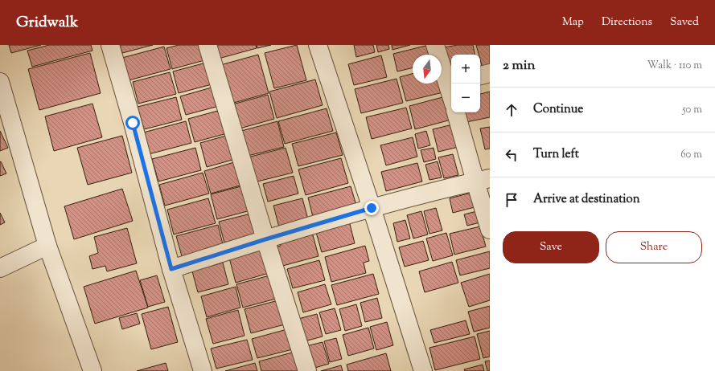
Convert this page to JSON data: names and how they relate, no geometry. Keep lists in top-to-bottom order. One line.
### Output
{"north":"bottom","page":{"header":"Gridwalk","nav":["Map","Directions","Saved"],"heading":["2 min","Walk · 110 m"],"map_buttons":["+","−"],"list":[["Continue","50 m"],["Turn left","60 m"],"Arrive at destination"],"buttons":["Save","Share"]}}
